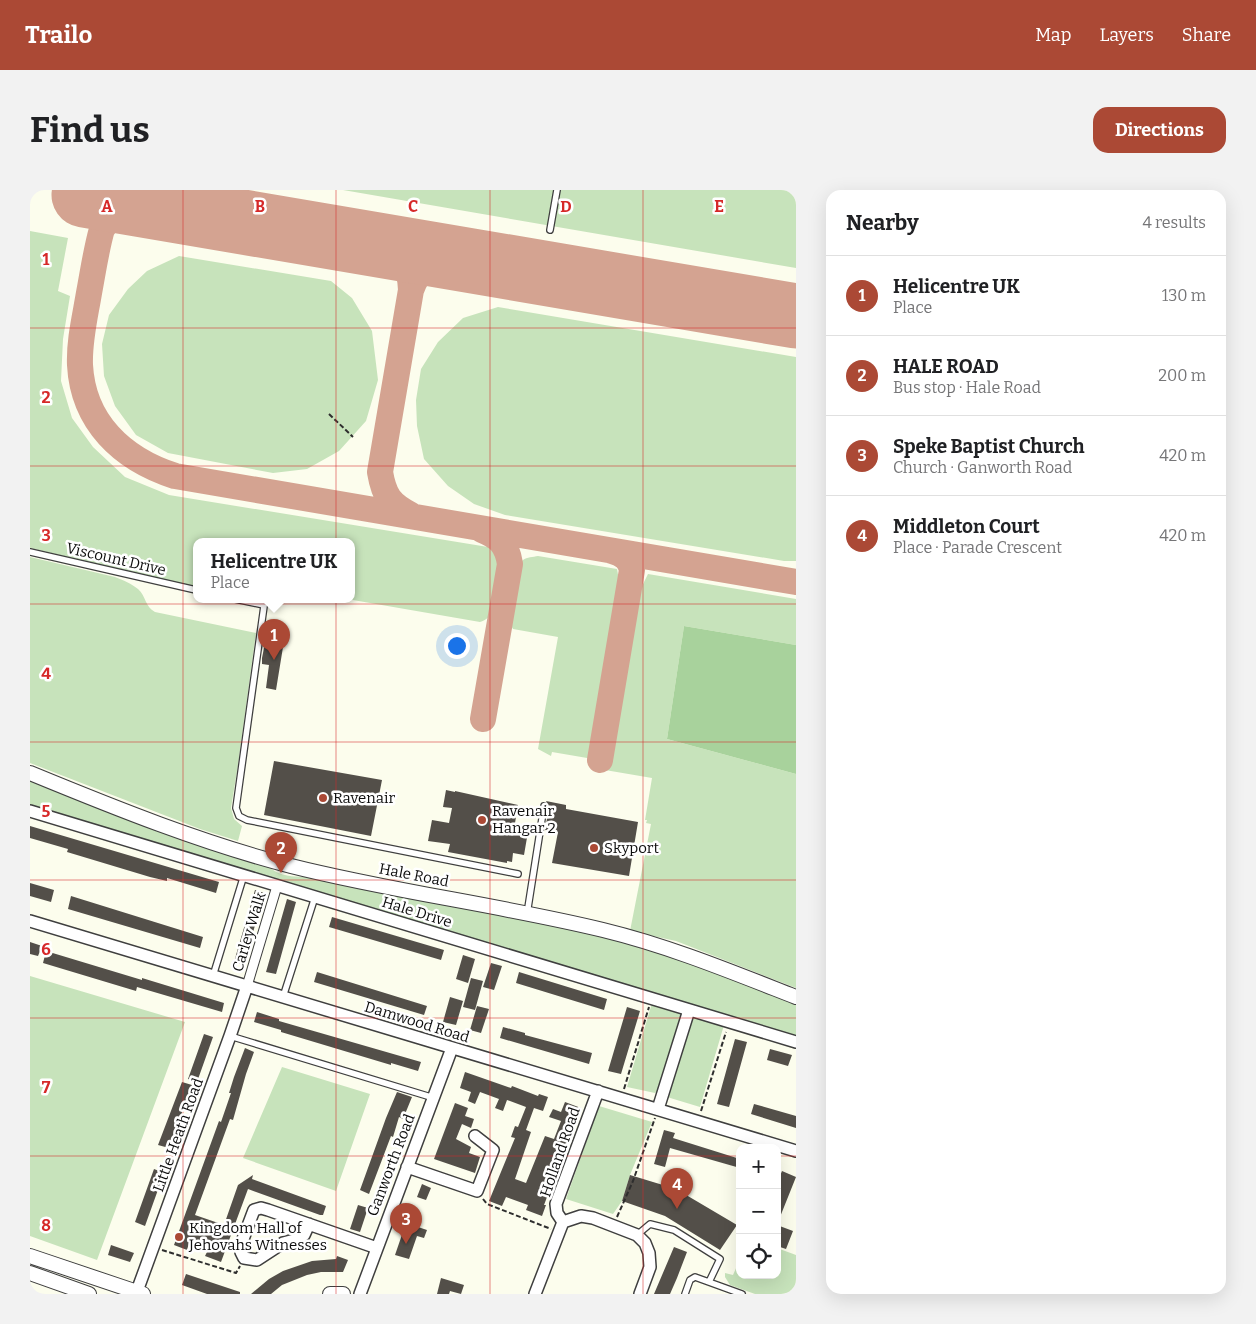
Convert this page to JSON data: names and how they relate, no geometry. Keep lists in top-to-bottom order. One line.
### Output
{"streets":{"street":["Hale Road","Hale Drive","Carley Walk","Damwood Road","Little Heath Road","Holland Road","Ganworth Road"],"lane":["Viscount Drive"]},"crossings":[["Hale Drive","Carley Walk"],["Carley Walk","Damwood Road"],["Carley Walk","Little Heath Road"],["Damwood Road","Little Heath Road"],["Damwood Road","Holland Road"],["Damwood Road","Ganworth Road"]],"places":["Ravenair","Ravenair Hangar 2","Skyport","Kingdom Hall of Jehovahs Witnesses"],"page":{"header":"Trailo","nav":["Map","Layers","Share"],"buttons":"Directions","title":"Find us","heading":["Nearby","4 results"],"list":[{"mark":"1","name":"Helicentre UK","note":"Place","value":"130 m"},{"mark":"2","name":"HALE ROAD","note":"Bus stop · Hale Road","value":"200 m"},{"mark":"3","name":"Speke Baptist Church","note":"Church · Ganworth Road","value":"420 m"},{"mark":"4","name":"Middleton Court","note":"Place · Parade Crescent","value":"420 m"}],"popup":["Helicentre UK","Place"],"pins":["1","2","4","3"],"map_buttons":["+","−"]},"grid":{"columns":["A","B","C","D","E"],"rows":["1","2","3","4","5","6","7","8"]}}
